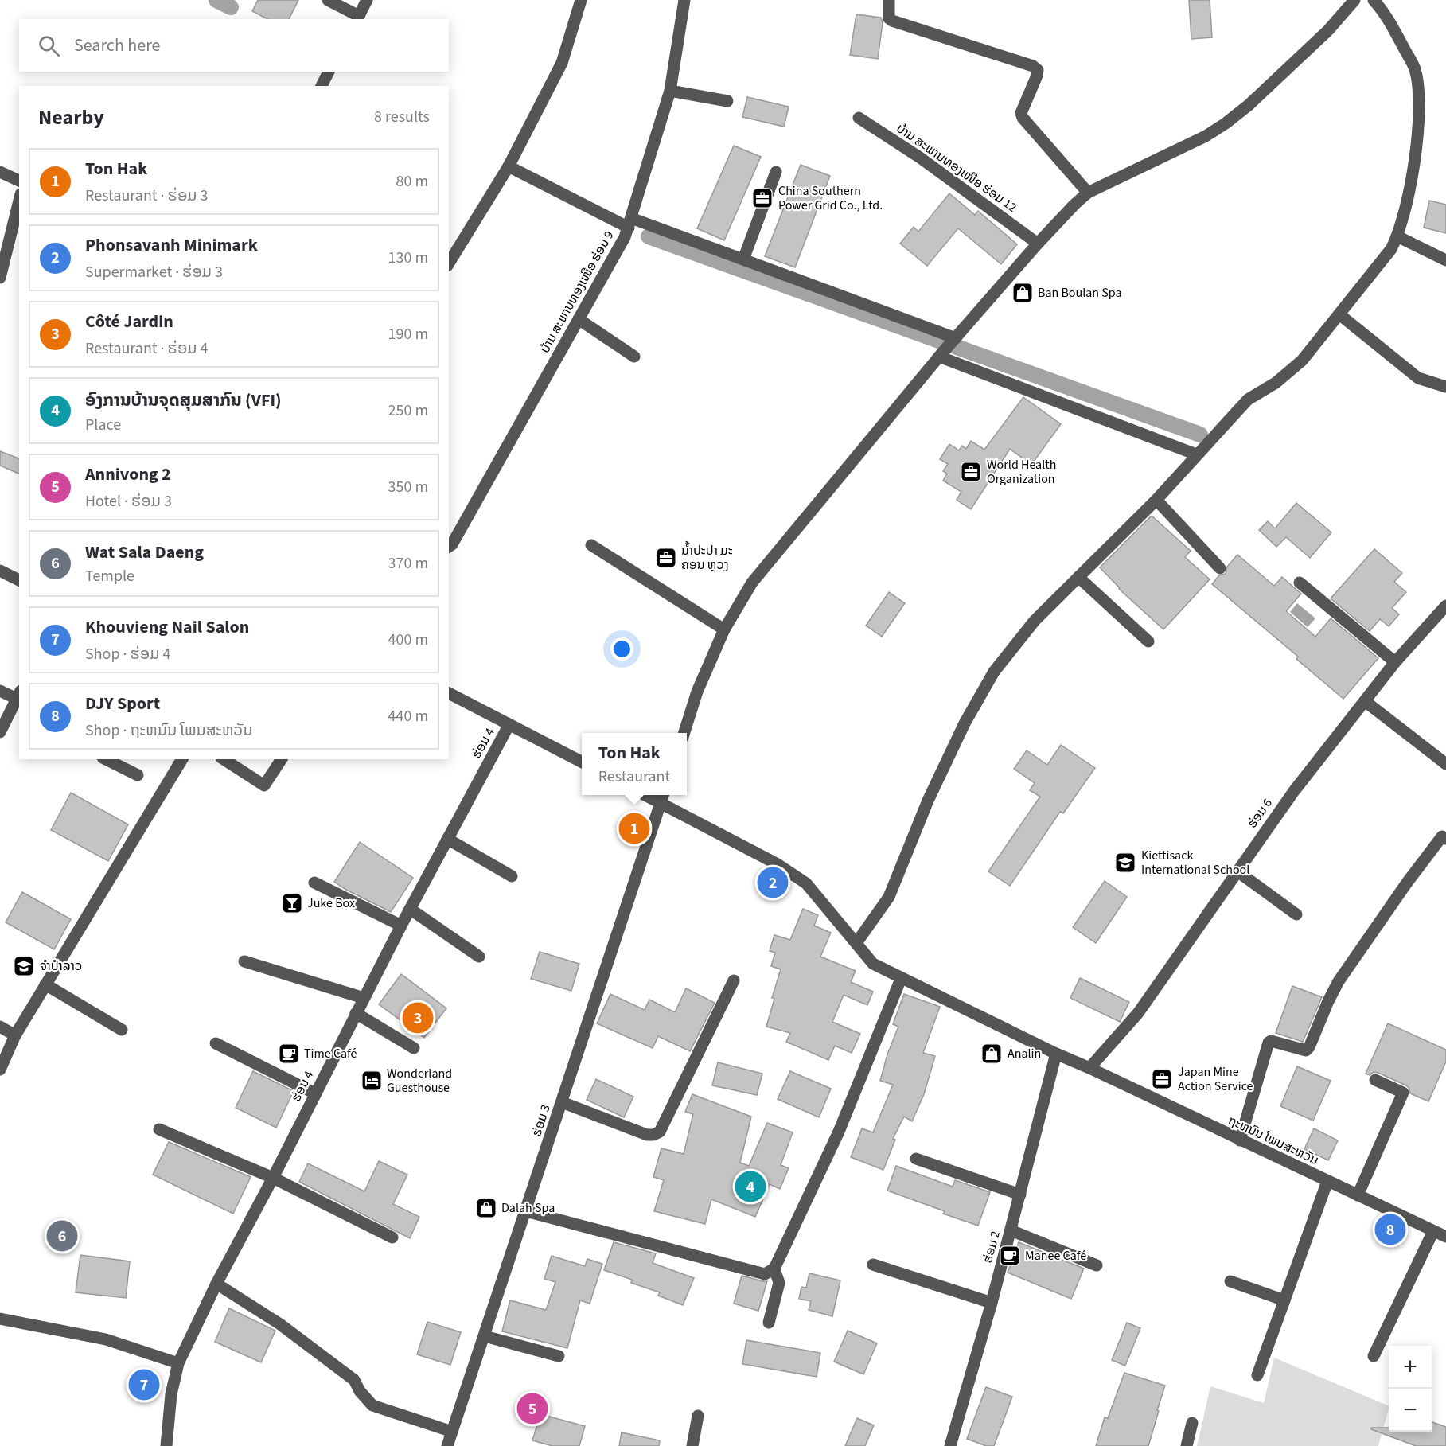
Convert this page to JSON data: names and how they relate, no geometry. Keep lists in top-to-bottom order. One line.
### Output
{"streets":{"street":["ບ້ານ ສະພານທອງເໜືອ ຮ່ອມ 12","ບ້ານ ສະພານທອງເໜືອ ຮ່ອມ 9","ຮ່ອມ 4","ຮ່ອມ 6","ຮ່ອມ 3","ຖະຫນົນ ໂພນສະຫວັນ","ຮ່ອມ 2"]},"crossings":[["ຮ່ອມ 6","ຖະຫນົນ ໂພນສະຫວັນ"],["ຮ່ອມ 3","ຖະຫນົນ ໂພນສະຫວັນ"],["ຖະຫນົນ ໂພນສະຫວັນ","ຮ່ອມ 2"]],"places":{"office":["China Southern Power Grid Co., Ltd.","World Health Organization","ນ້ຳປະປາ ມະ ຄອນ ຫຼວງ","Japan Mine Action Service"],"shop":["Ban Boulan Spa","Analin","Dalah Spa"],"school or university":["Kiettisack International School","ຈຳປຳລາວ"],"bar":["Juke Box"],"cafe":["Time Café","Manee Café"],"hotel":["Wonderland Guesthouse"]},"page":{"search":"Search here","heading":["Nearby","8 results"],"list":[{"mark":"1","name":"Ton Hak","note":"Restaurant · ຮ່ອມ 3","value":"80 m"},{"mark":"2","name":"Phonsavanh Minimark","note":"Supermarket · ຮ່ອມ 3","value":"130 m"},{"mark":"3","name":"Côté Jardin","note":"Restaurant · ຮ່ອມ 4","value":"190 m"},{"mark":"4","name":"ອົງການບ້ານຈຸດສຸມສາກົນ (VFI)","note":"Place","value":"250 m"},{"mark":"5","name":"Annivong 2","note":"Hotel · ຮ່ອມ 3","value":"350 m"},{"mark":"6","name":"Wat Sala Daeng","note":"Temple","value":"370 m"},{"mark":"7","name":"Khouvieng Nail Salon","note":"Shop · ຮ່ອມ 4","value":"400 m"},{"mark":"8","name":"DJY Sport","note":"Shop · ຖະຫນົນ ໂພນສະຫວັນ","value":"440 m"}],"popup":["Ton Hak","Restaurant"],"pins":["1","2","3","4","8","6","7","5"],"map_buttons":["+","−"]}}
